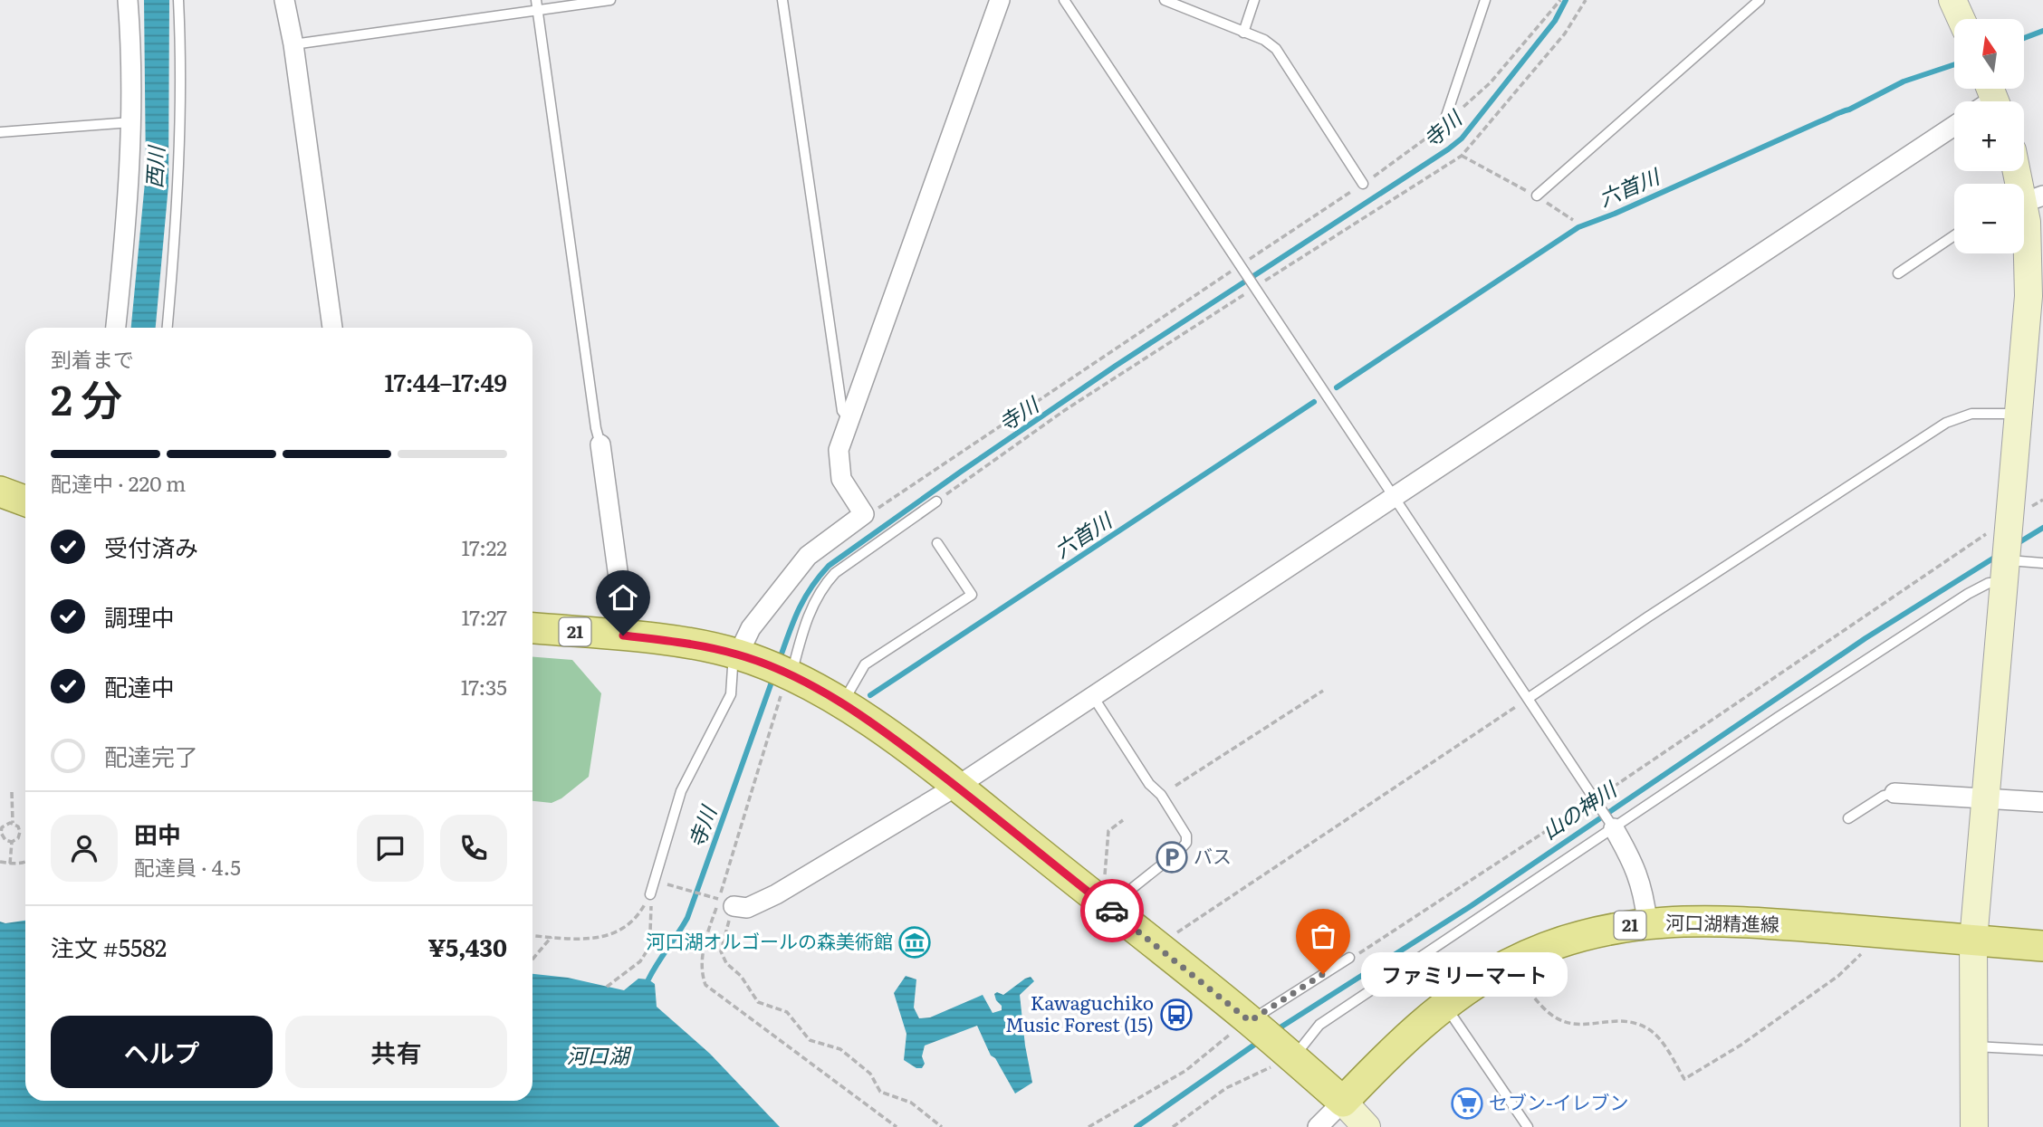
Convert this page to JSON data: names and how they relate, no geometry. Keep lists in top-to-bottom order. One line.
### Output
{"streets":{"main road":["21","河口湖精進線"]},"crossings":[["21","河口湖精進線"]],"water":["寺川","西川","六首川","山の神川","河口湖"],"places":{"parking":["バス"],"museum":["河口湖オルゴールの森美術館"],"other":["ファミリーマート"],"bus stop":["Kawaguchiko Music Forest (15)"],"supermarket":["セブン-イレブン"]},"north":"top","page":{"map_buttons":["+","−"],"heading":["2 分","到着まで","17:44–17:49"],"panel":["田中","配達員 · 4.5","注文 #5582","¥5,430"],"bar":"配達中 · 220 m","list":[["受付済み","17:22"],["調理中","17:27"],["配達中","17:35"],"配達完了"],"bubble":"ファミリーマート","buttons":["ヘルプ","共有"]}}
